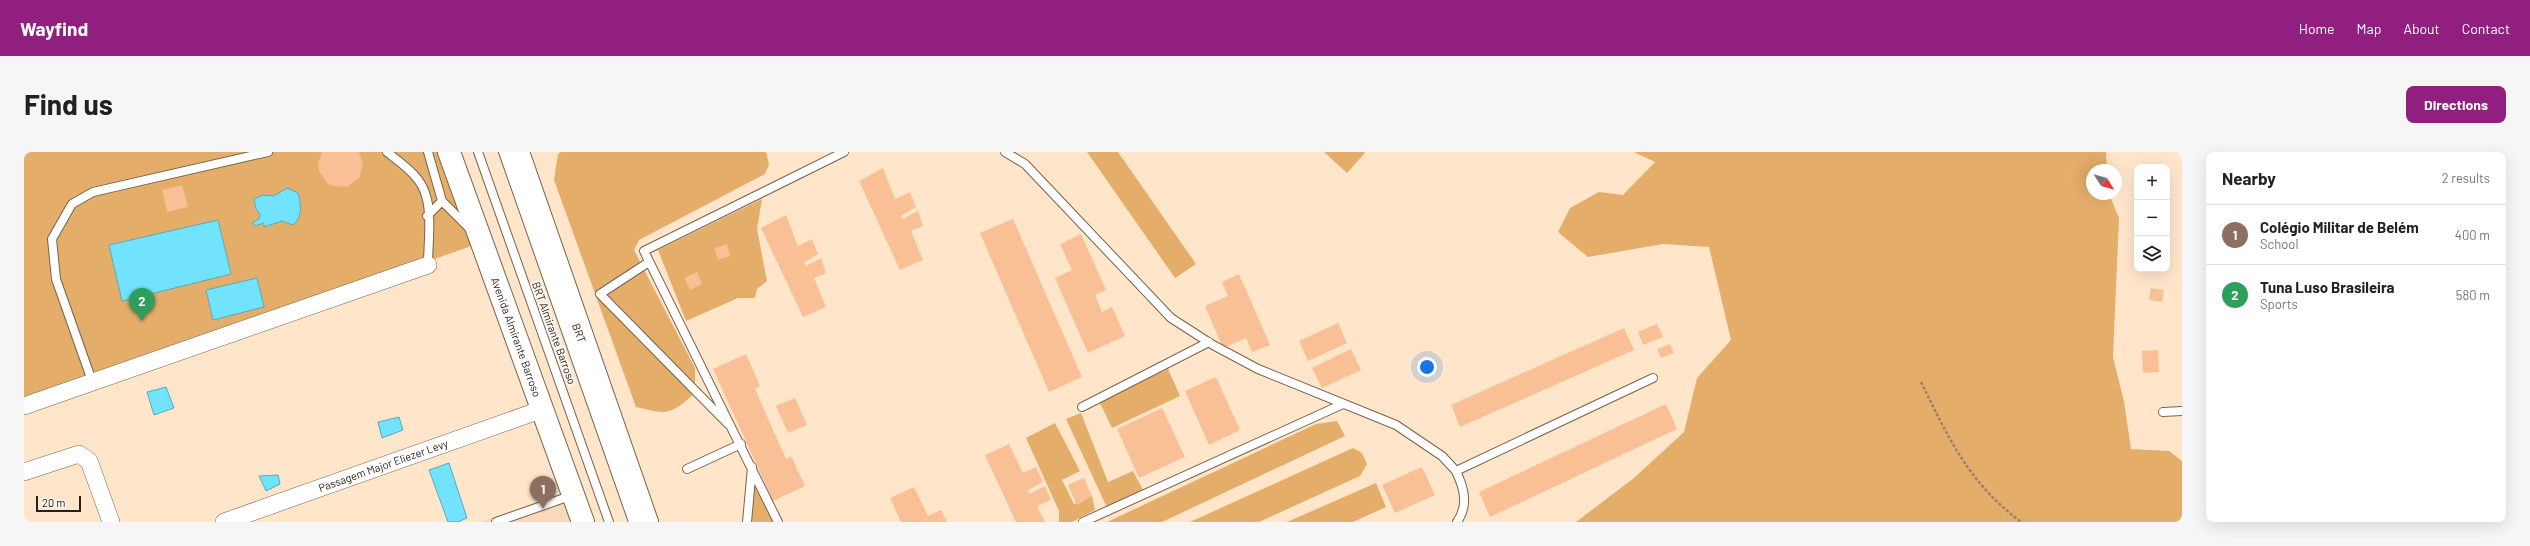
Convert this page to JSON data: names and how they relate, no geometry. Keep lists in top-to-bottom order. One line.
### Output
{"streets":{"highway":["Avenida Almirante Barroso"],"street":["Passagem Major Eliezer Levy"],"lane":["BRT Almirante Barroso","BRT"]},"crossings":[["Avenida Almirante Barroso","Passagem Major Eliezer Levy"]],"scale_bar":"20 m","north":"bottom right","page":{"header":"Wayfind","nav":["Home","Map","About","Contact"],"buttons":"Directions","title":"Find us","heading":["Nearby","2 results"],"map_buttons":["+","−"],"list":[{"mark":"1","name":"Colégio Militar de Belém","note":"School","value":"400 m"},{"mark":"2","name":"Tuna Luso Brasileira","note":"Sports","value":"580 m"}],"pins":["2","1"],"scale":"20 m"}}
